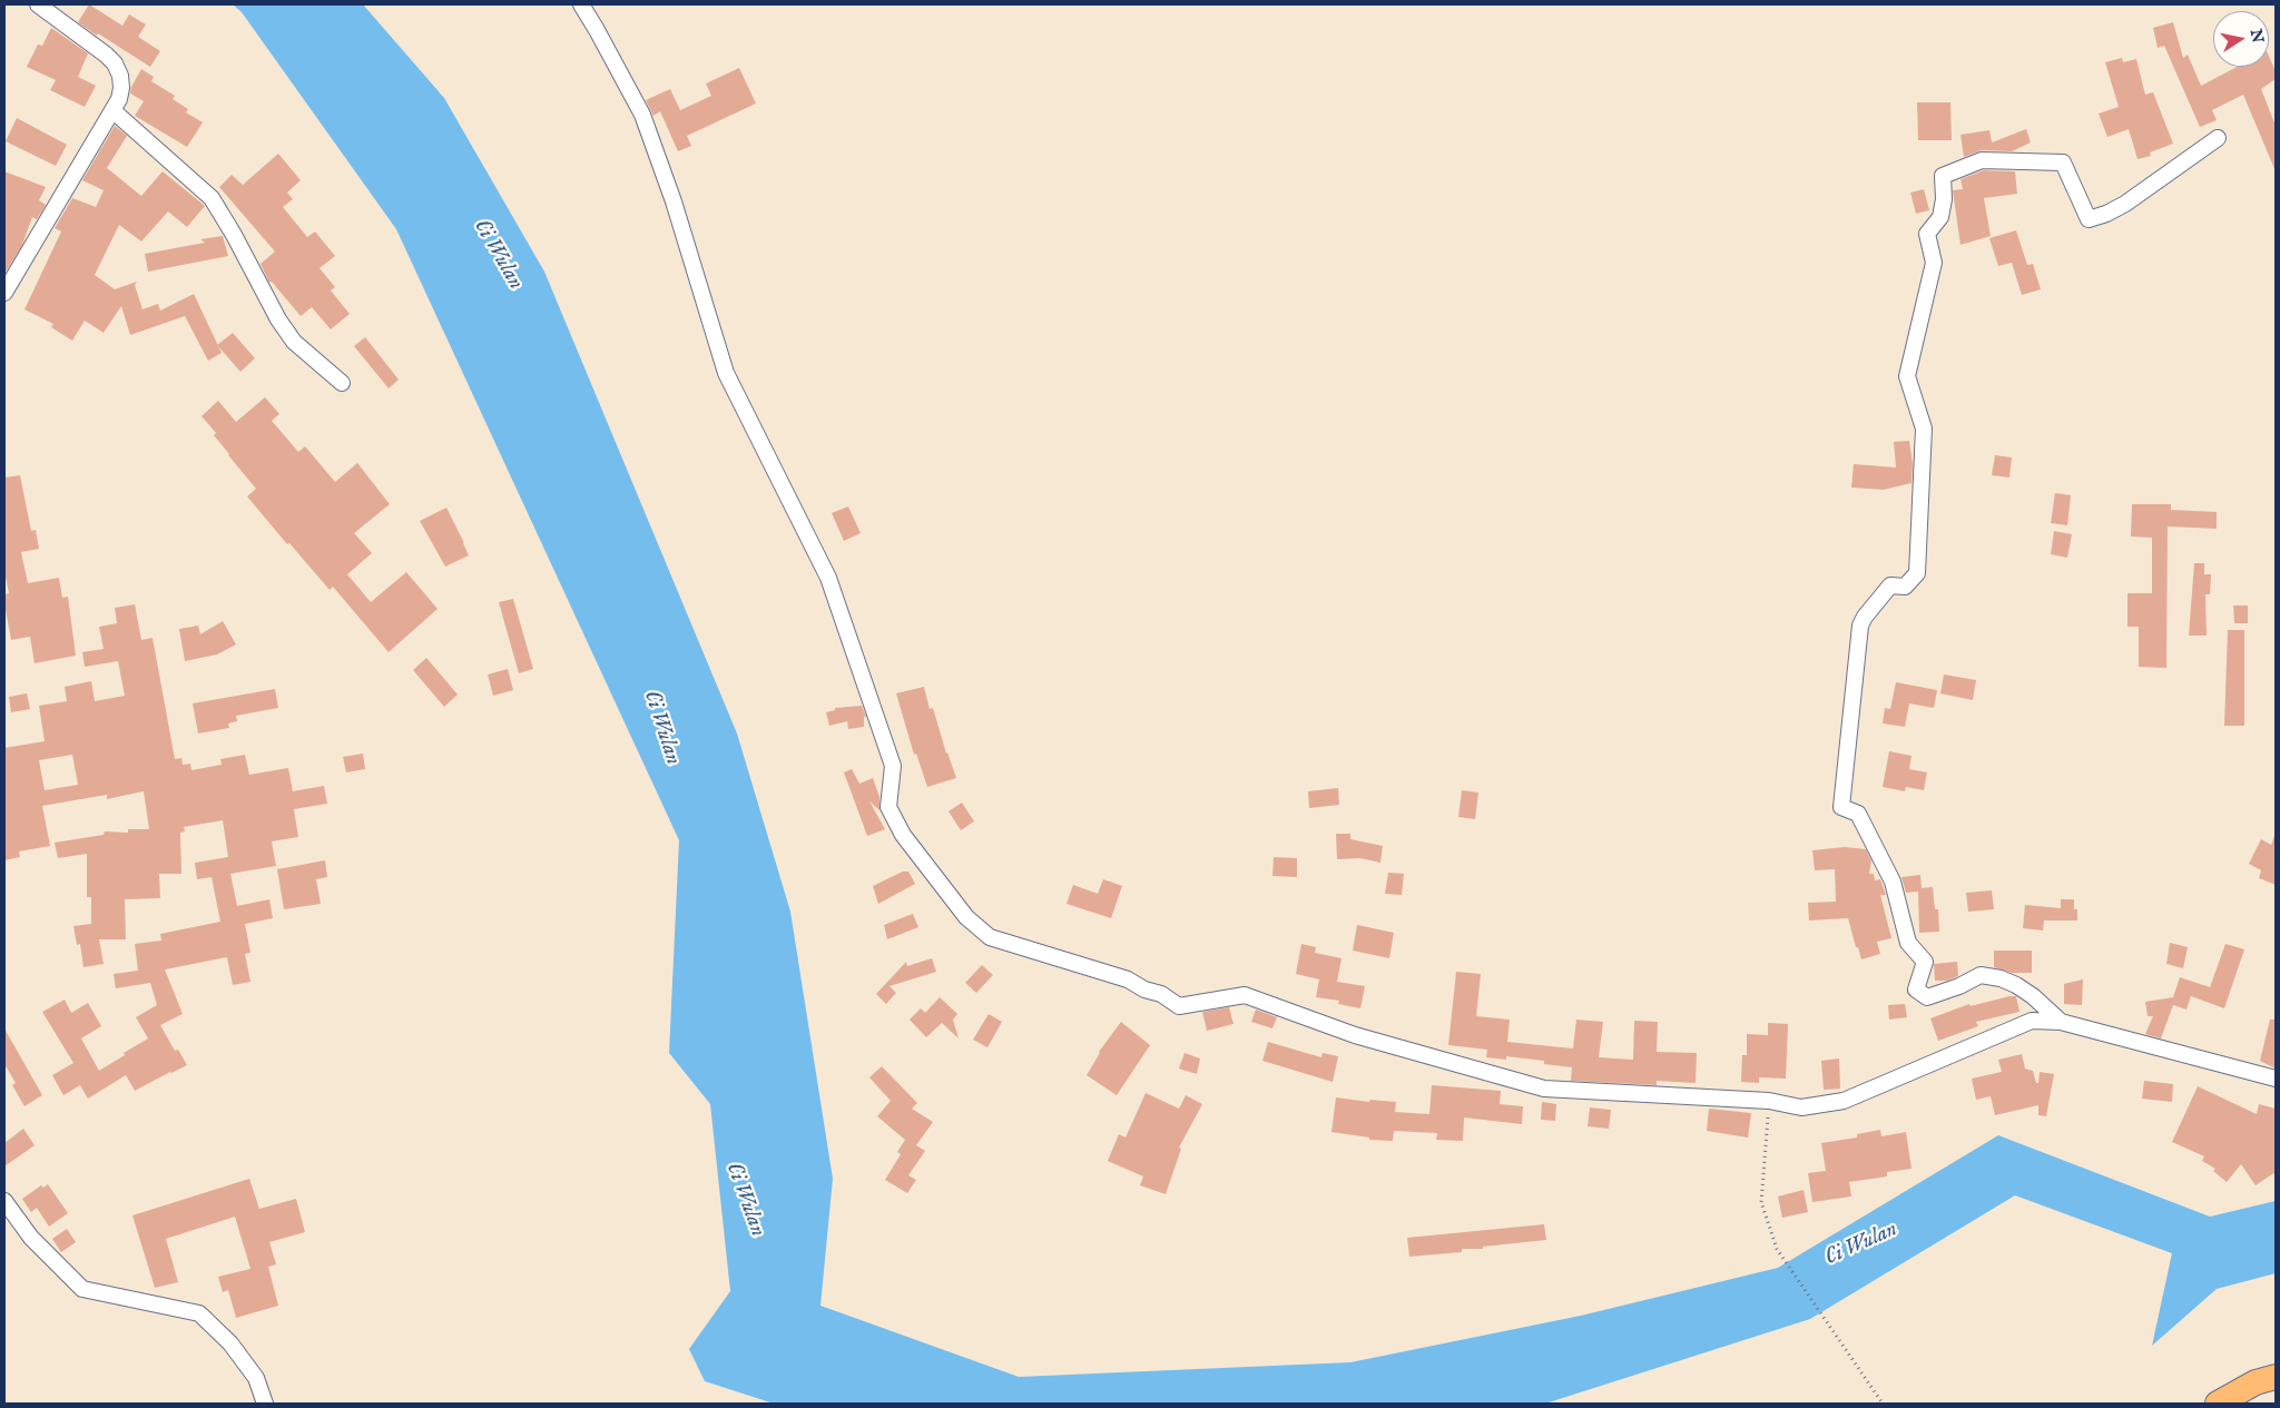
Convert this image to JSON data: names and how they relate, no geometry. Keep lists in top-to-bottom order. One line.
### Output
{"water":["Ci Wulan"],"north":"right"}
